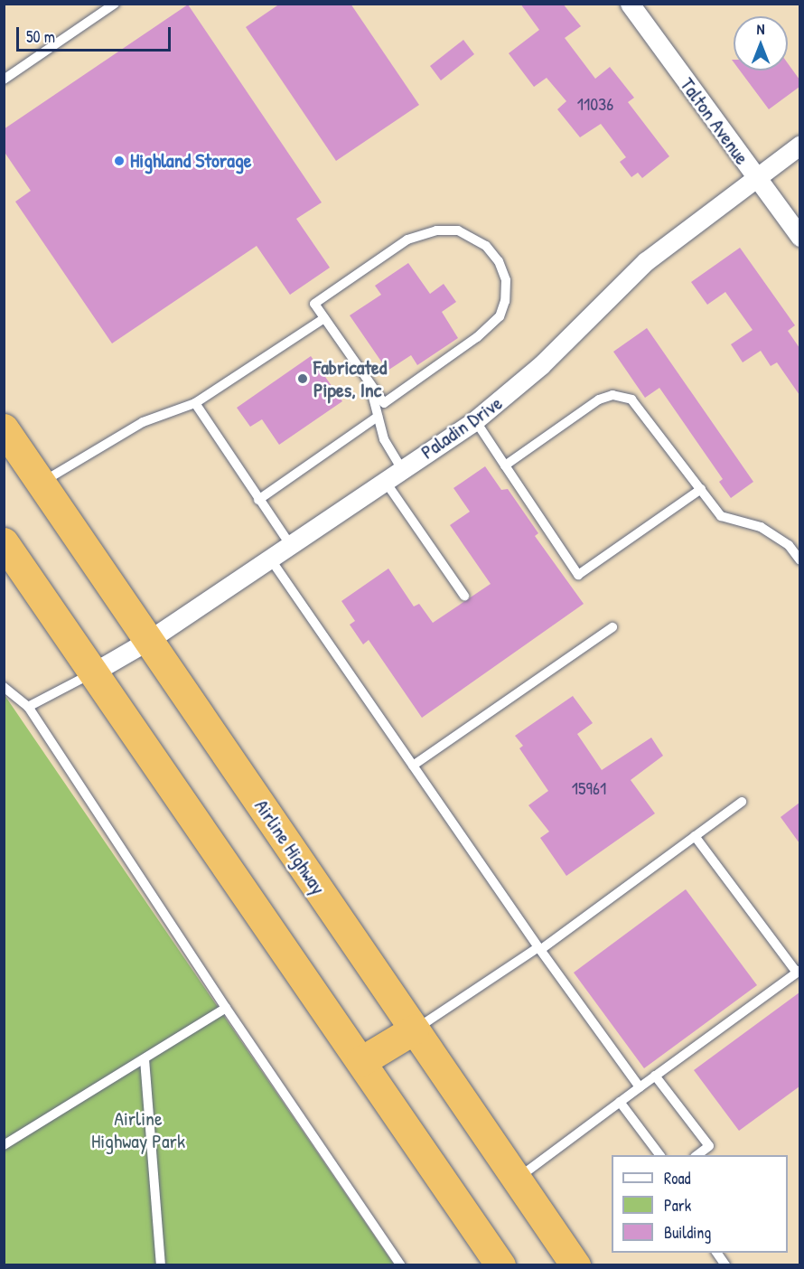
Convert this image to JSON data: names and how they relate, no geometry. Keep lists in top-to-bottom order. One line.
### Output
{"streets":{"highway":["Airline Highway"],"street":["Talton Avenue","Paladin Drive"]},"crossings":[["Talton Avenue","Paladin Drive"],["Paladin Drive","Airline Highway"]],"parks":["Airline Highway Park"],"places":["Highland Storage","Fabricated Pipes, Inc"],"house_numbers":["11036","15961"],"legend":["Road","Park","Building"],"scale_bar":"50 m","north":"top"}
